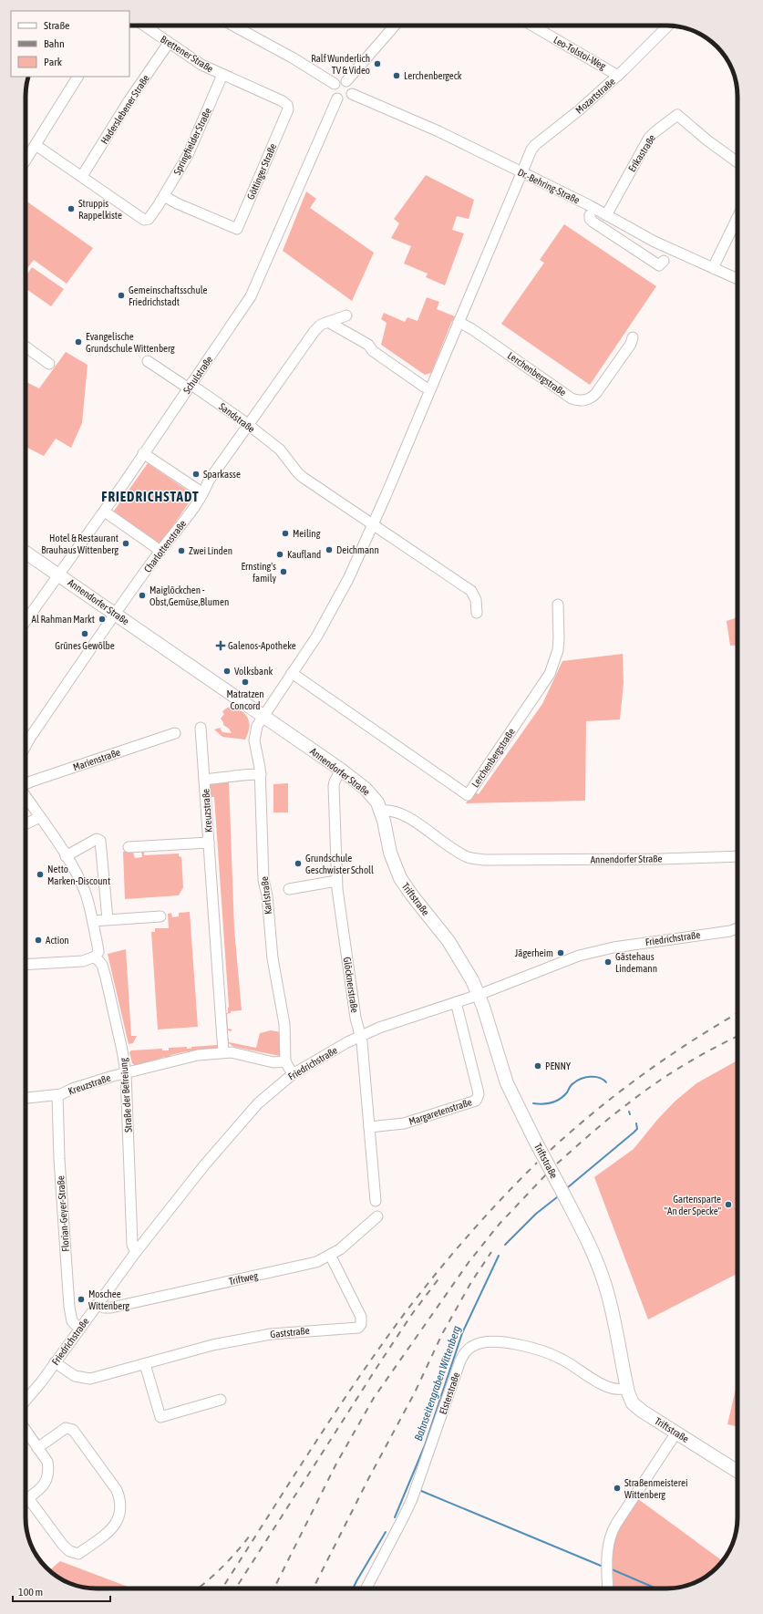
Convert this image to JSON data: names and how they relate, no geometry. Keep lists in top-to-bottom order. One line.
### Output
{"streets":{"main road":["Annendorfer Straße","Triftstraße"],"street":["Leo-Tolstoi-Weg","Brettener Straße","Mozartstraße","Haderslebener Straße","Springfielder Straße","Erikastraße","Göttinger Straße","Dr.-Behring-Straße","Lerchenbergstraße","Schulstraße","Sandstraße","Charlottenstraße","Marienstraße","Kreuzstraße","Karlstraße","Friedrichstraße","Glöcknerstraße","Straße der Befreiung","Margaretenstraße","Florian-Geyer-Straße","Triftweg","Gaststraße","Elsterstraße"]},"crossings":[["Leo-Tolstoi-Weg","Mozartstraße"],["Brettener Straße","Haderslebener Straße"],["Brettener Straße","Springfielder Straße"],["Brettener Straße","Göttinger Straße"],["Mozartstraße","Dr.-Behring-Straße"],["Haderslebener Straße","Springfielder Straße"],["Springfielder Straße","Göttinger Straße"],["Erikastraße","Dr.-Behring-Straße"],["Dr.-Behring-Straße","Schulstraße"],["Schulstraße","Sandstraße"],["Schulstraße","Annendorfer Straße"],["Sandstraße","Charlottenstraße"],["Charlottenstraße","Annendorfer Straße"],["Annendorfer Straße","Karlstraße"],["Annendorfer Straße","Triftstraße"],["Annendorfer Straße","Glöcknerstraße"],["Kreuzstraße","Karlstraße"],["Kreuzstraße","Straße der Befreiung"],["Kreuzstraße","Florian-Geyer-Straße"],["Karlstraße","Friedrichstraße"],["Triftstraße","Friedrichstraße"],["Triftstraße","Elsterstraße"],["Friedrichstraße","Glöcknerstraße"],["Friedrichstraße","Straße der Befreiung"],["Friedrichstraße","Margaretenstraße"],["Friedrichstraße","Florian-Geyer-Straße"],["Friedrichstraße","Triftweg"],["Friedrichstraße","Gaststraße"],["Glöcknerstraße","Margaretenstraße"],["Triftweg","Gaststraße"]],"districts":["FRIEDRICHSTADT"],"water":["Bahnseitengraben Wittenberg"],"places":{"other":["Ralf Wunderlich TV & Video","Lerchenbergeck","Struppis Rappelkiste","Gemeinschaftsschule Friedrichstadt","Evangelische Grundschule Wittenberg","Sparkasse","Meiling","Hotel & Restaurant Brauhaus Wittenberg","Deichmann","Zwei Linden","Kaufland","Ernsting's family","Maiglöckchen - Obst,Gemüse,Blumen","Al Rahman Markt","Grünes Gewölbe","Volksbank","Matratzen Concord","Grundschule Geschwister Scholl","Netto Marken-Discount","Action","Jägerheim","Gästehaus Lindemann","PENNY","Gartensparte \"An der Specke\"","Moschee Wittenberg","Straßenmeisterei Wittenberg"],"health":["Galenos-Apotheke"]},"legend":["Straße","Bahn","Park"],"scale_bar":"100 m"}
